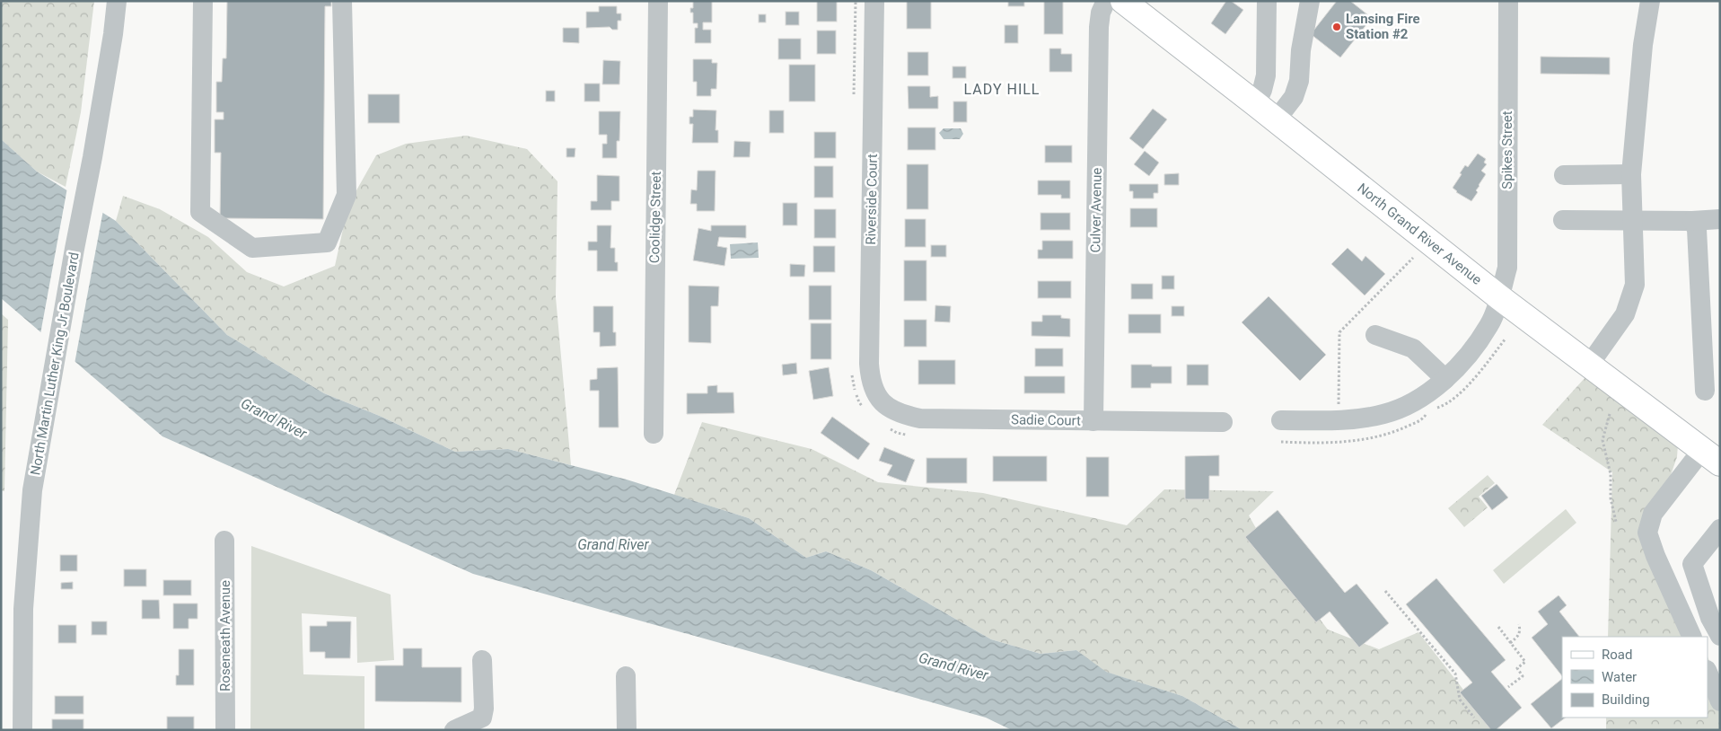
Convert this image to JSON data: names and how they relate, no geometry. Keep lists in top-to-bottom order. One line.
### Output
{"streets":{"main road":["North Grand River Avenue"],"street":["Spikes Street","Riverside Court","Culver Avenue","Coolidge Street","North Martin Luther King Jr Boulevard","Sadie Court","Roseneath Avenue"]},"crossings":[["Spikes Street","North Grand River Avenue"],["Riverside Court","Sadie Court"],["Culver Avenue","Sadie Court"]],"districts":["LADY HILL"],"water":["Grand River"],"places":["Lansing Fire Station #2"],"legend":["Road","Water","Building"]}
